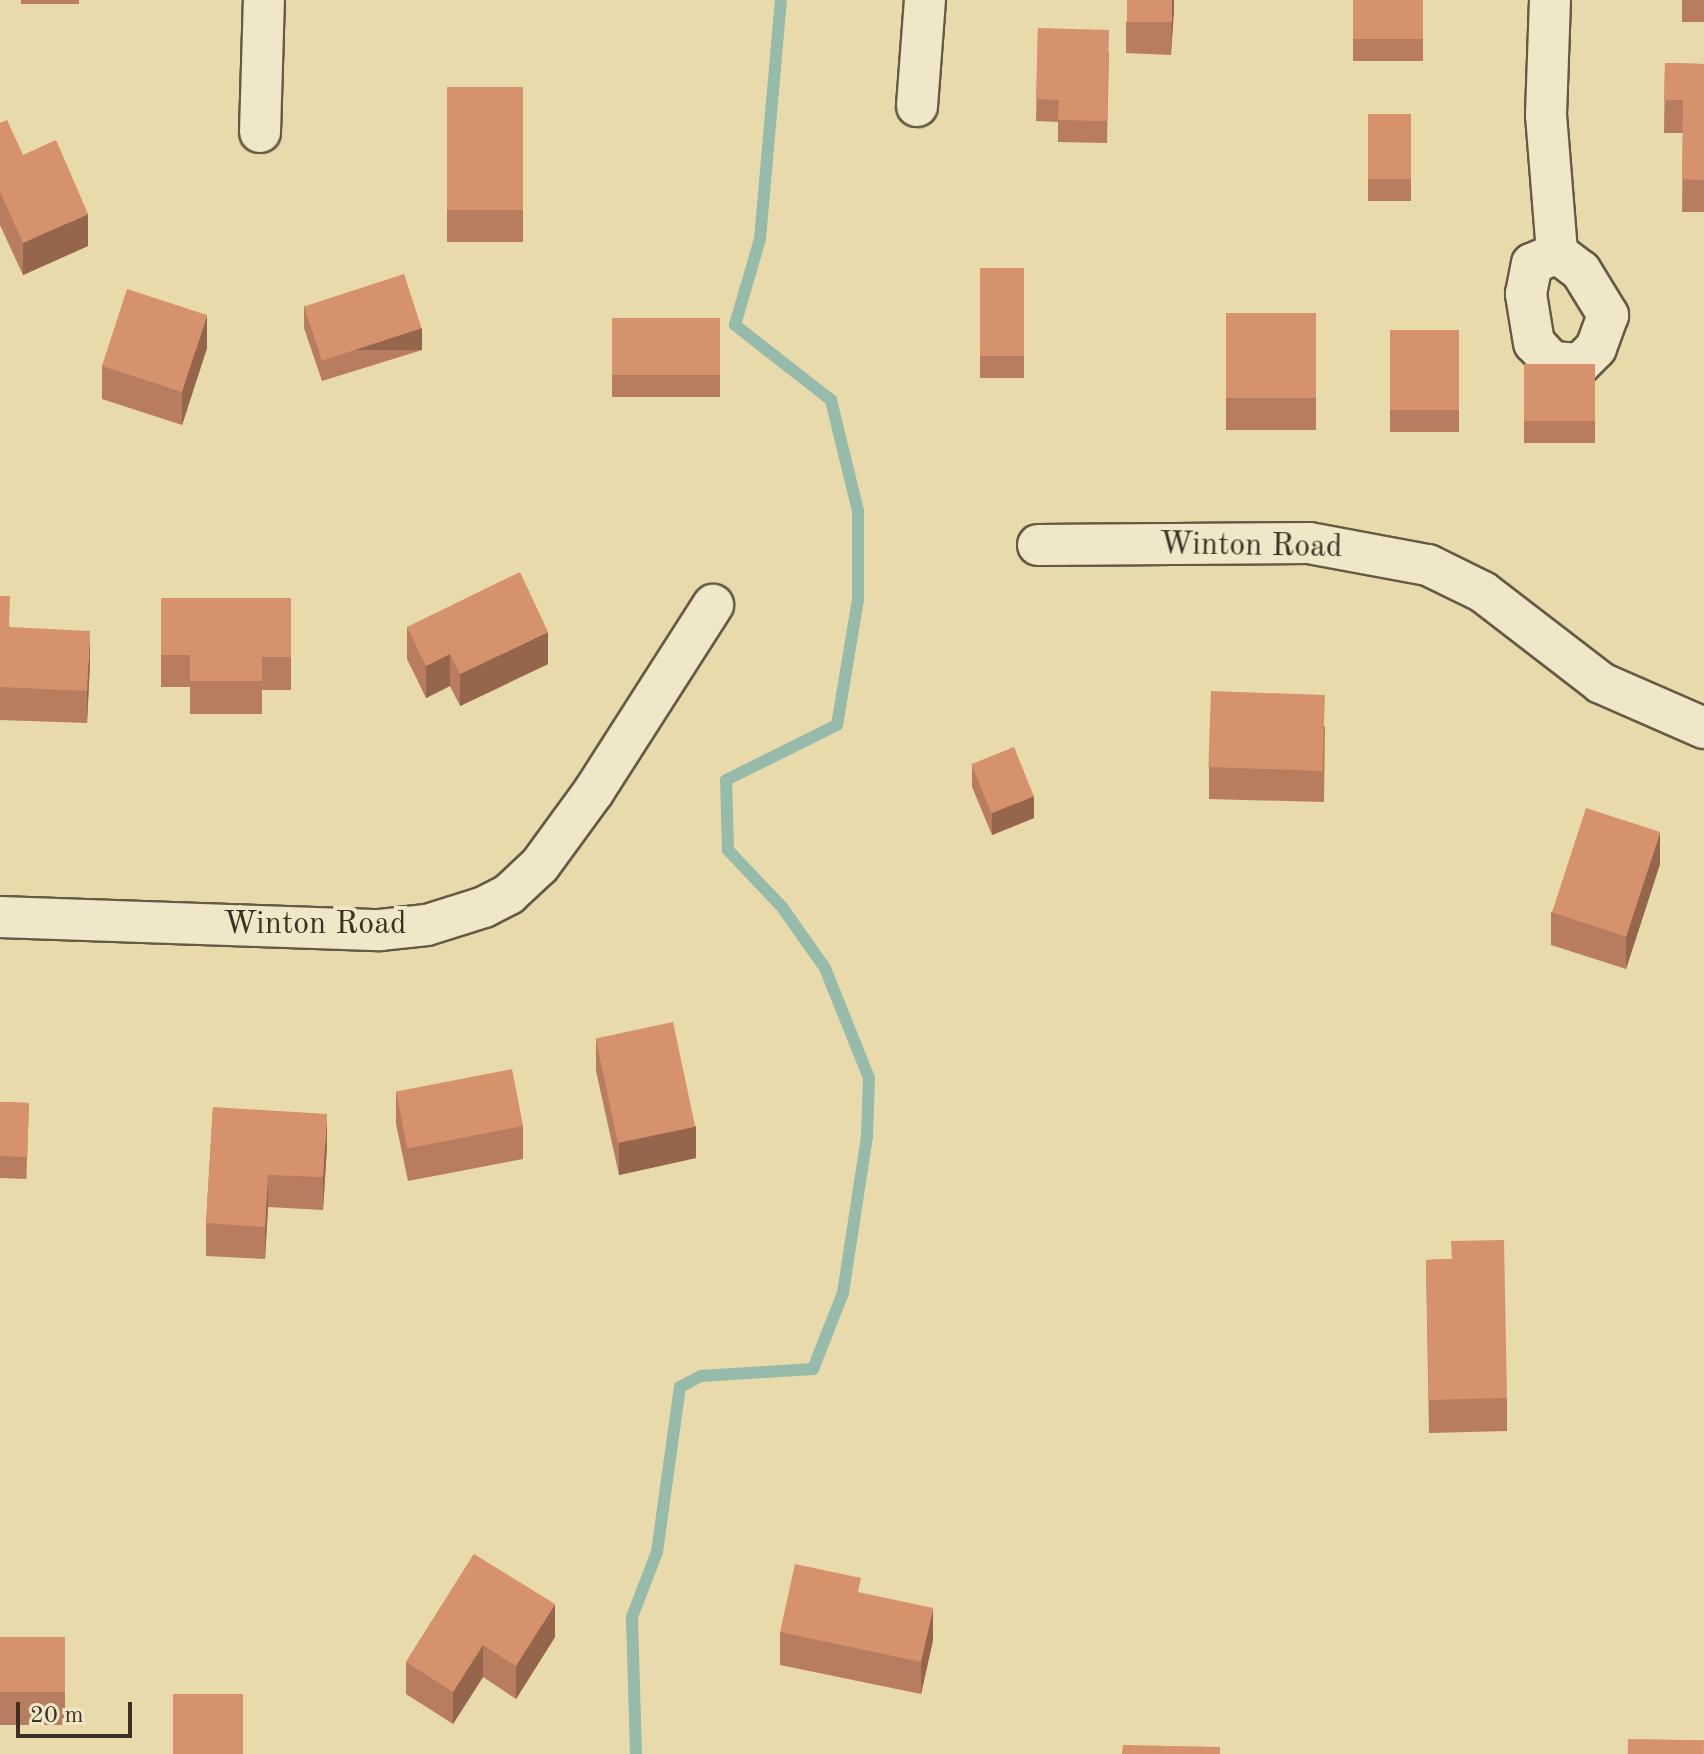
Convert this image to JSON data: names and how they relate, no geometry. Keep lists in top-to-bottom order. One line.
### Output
{"streets":{"street":["Winton Road"]},"scale_bar":"20 m"}
